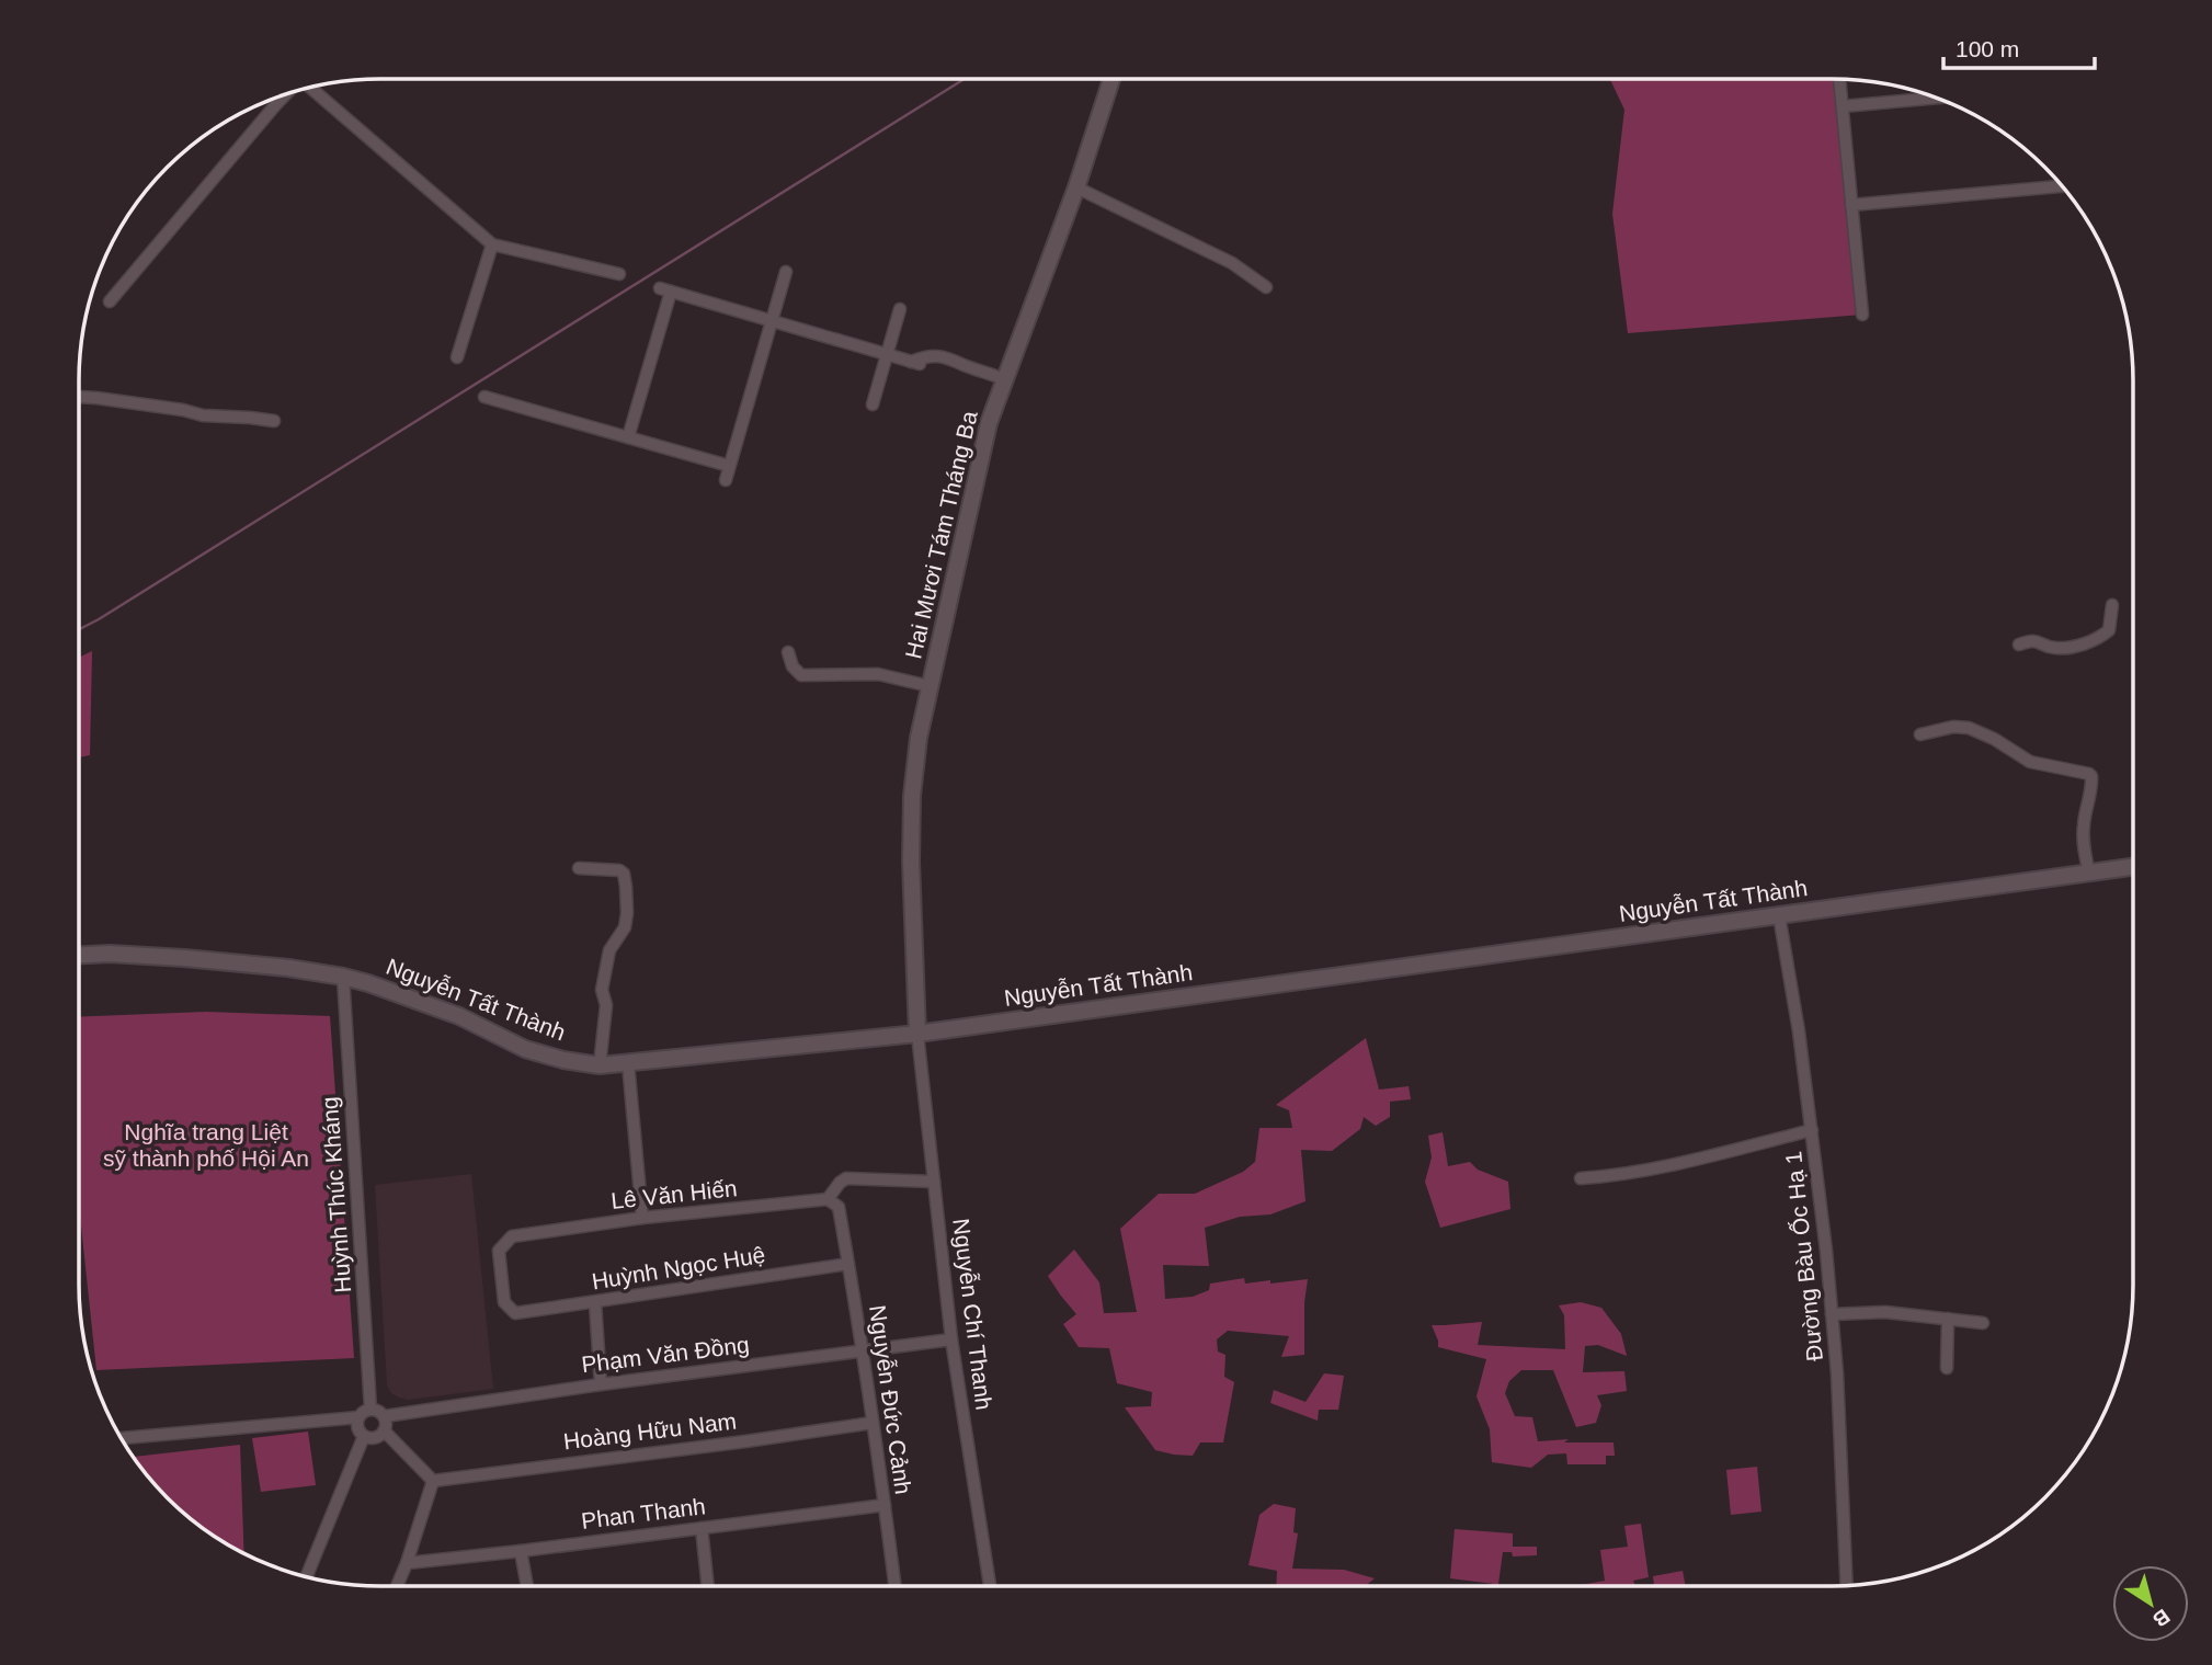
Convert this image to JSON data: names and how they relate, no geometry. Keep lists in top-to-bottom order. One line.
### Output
{"streets":{"main road":["Hai Mươi Tám Tháng Ba","Nguyễn Tất Thành"],"street":["Huỳnh Thúc Kháng","Lê Văn Hiến","Đường Bàu Ốc Hạ 1","Huỳnh Ngọc Huệ","Nguyễn Chí Thanh","Phạm Văn Đồng","Nguyễn Đức Cảnh","Hoàng Hữu Nam","Phan Thanh"]},"crossings":[["Hai Mươi Tám Tháng Ba","Nguyễn Tất Thành"],["Hai Mươi Tám Tháng Ba","Nguyễn Chí Thanh"],["Nguyễn Tất Thành","Huỳnh Thúc Kháng"],["Nguyễn Tất Thành","Đường Bàu Ốc Hạ 1"],["Nguyễn Tất Thành","Nguyễn Chí Thanh"],["Huỳnh Thúc Kháng","Phạm Văn Đồng"],["Lê Văn Hiến","Huỳnh Ngọc Huệ"],["Lê Văn Hiến","Nguyễn Đức Cảnh"],["Huỳnh Ngọc Huệ","Nguyễn Đức Cảnh"],["Nguyễn Chí Thanh","Phạm Văn Đồng"],["Phạm Văn Đồng","Nguyễn Đức Cảnh"],["Nguyễn Đức Cảnh","Hoàng Hữu Nam"],["Nguyễn Đức Cảnh","Phan Thanh"]],"parks":["Nghĩa trang Liệt sỹ thành phố Hội An"],"scale_bar":"100 m","north":"bottom right"}
